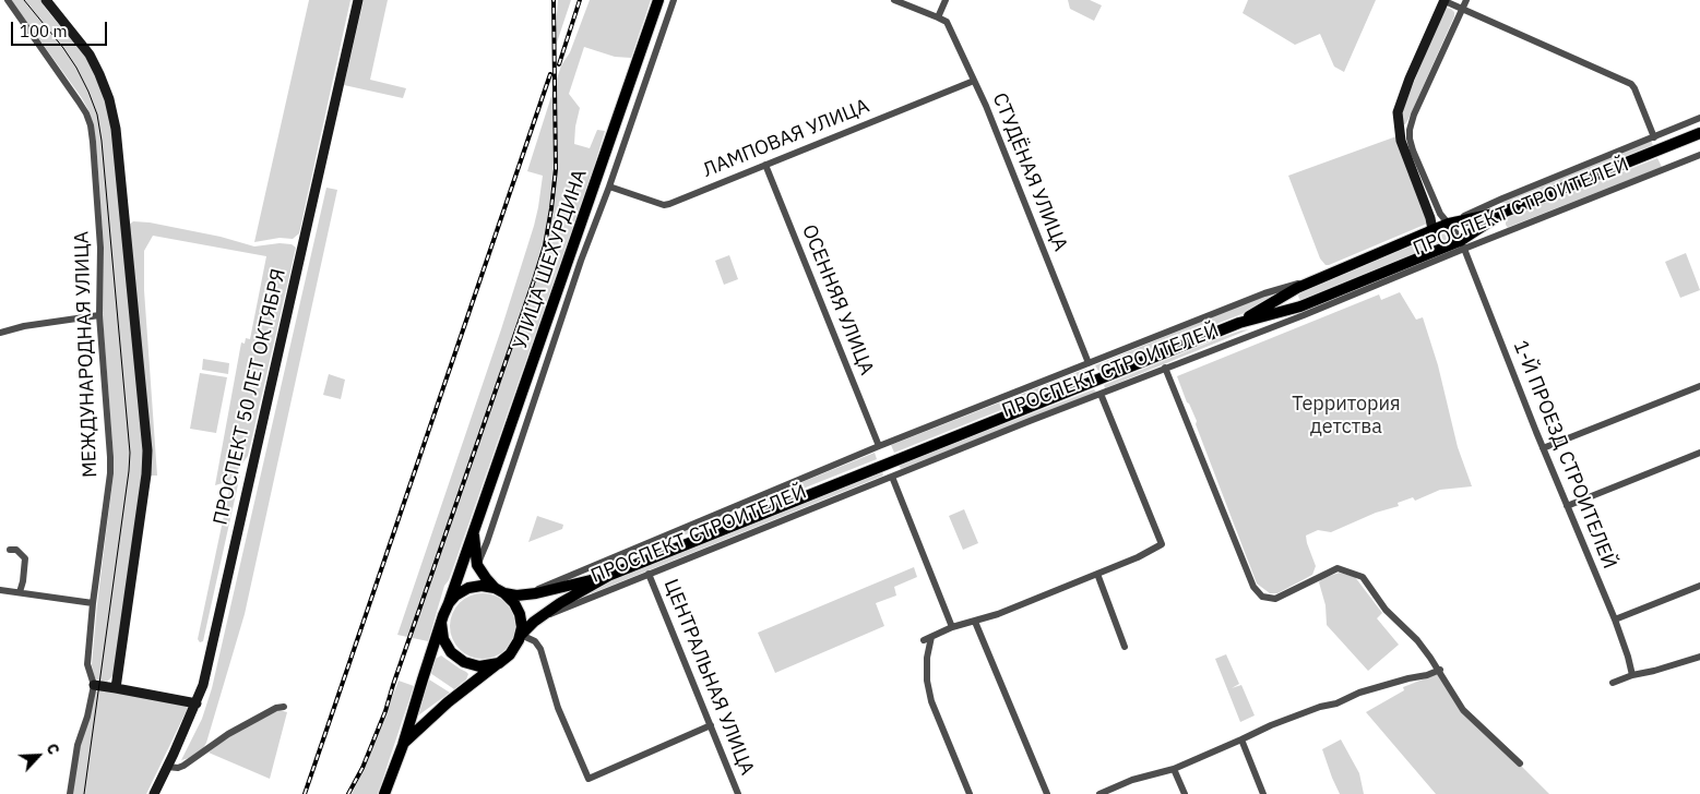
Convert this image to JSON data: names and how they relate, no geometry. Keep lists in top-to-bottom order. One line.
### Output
{"streets":{"main road":["ПРОСПЕКТ СТРОИТЕЛЕЙ","УЛИЦА ШЕХУРДИНА"],"street":["ЛАМПОВАЯ УЛИЦА","СТУДЁНАЯ УЛИЦА","ОСЕННЯЯ УЛИЦА","МЕЖДУНАРОДНАЯ УЛИЦА","ПРОСПЕКТ 50 ЛЕТ ОКТЯБРЯ","1-Й ПРОЕЗД СТРОИТЕЛЕЙ","ЦЕНТРАЛЬНАЯ УЛИЦА"]},"crossings":[["ЛАМПОВАЯ УЛИЦА","СТУДЁНАЯ УЛИЦА"],["ЛАМПОВАЯ УЛИЦА","ОСЕННЯЯ УЛИЦА"],["СТУДЁНАЯ УЛИЦА","ПРОСПЕКТ СТРОИТЕЛЕЙ"],["ПРОСПЕКТ СТРОИТЕЛЕЙ","УЛИЦА ШЕХУРДИНА"],["ПРОСПЕКТ СТРОИТЕЛЕЙ","ОСЕННЯЯ УЛИЦА"],["ПРОСПЕКТ СТРОИТЕЛЕЙ","1-Й ПРОЕЗД СТРОИТЕЛЕЙ"],["ПРОСПЕКТ СТРОИТЕЛЕЙ","ЦЕНТРАЛЬНАЯ УЛИЦА"]],"parks":["Территория детства"],"scale_bar":"100 m","north":"top right"}
